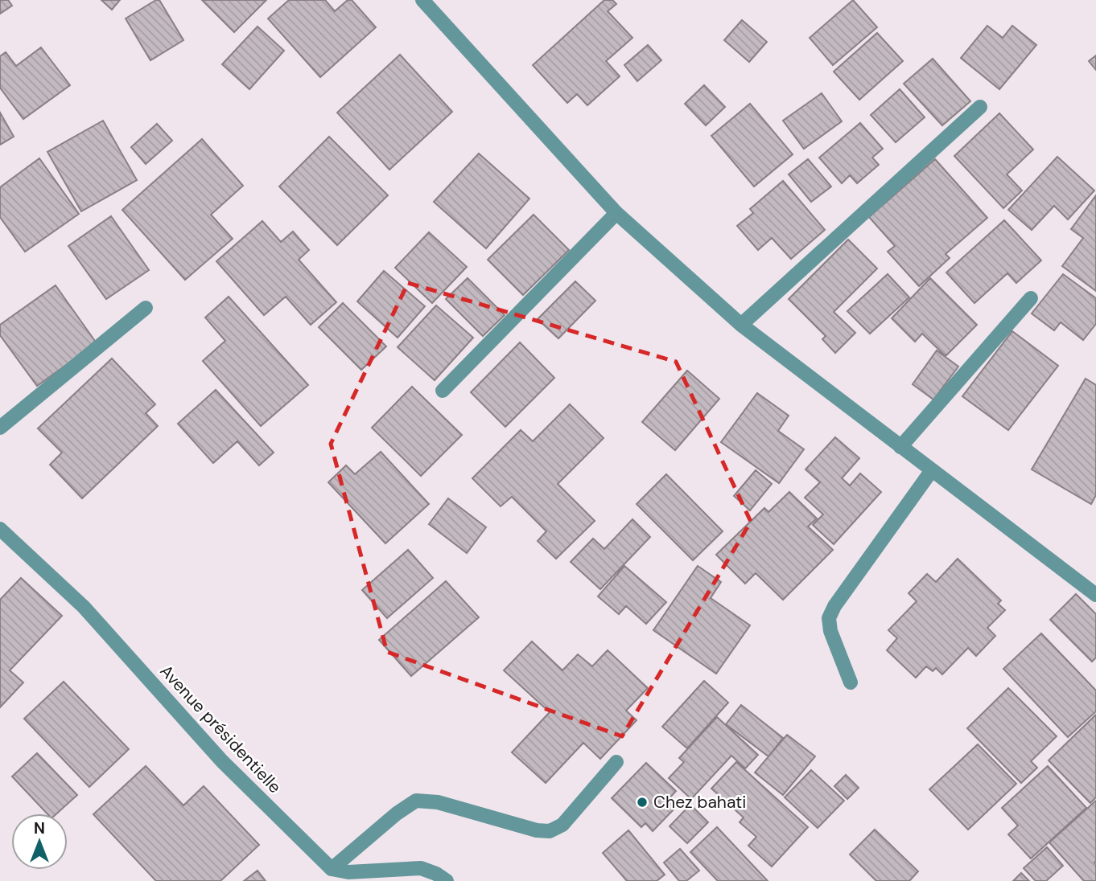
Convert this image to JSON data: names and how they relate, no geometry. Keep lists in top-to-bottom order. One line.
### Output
{"streets":{"street":["Avenue présidentielle"]},"places":["Chez bahati"],"north":"top"}
